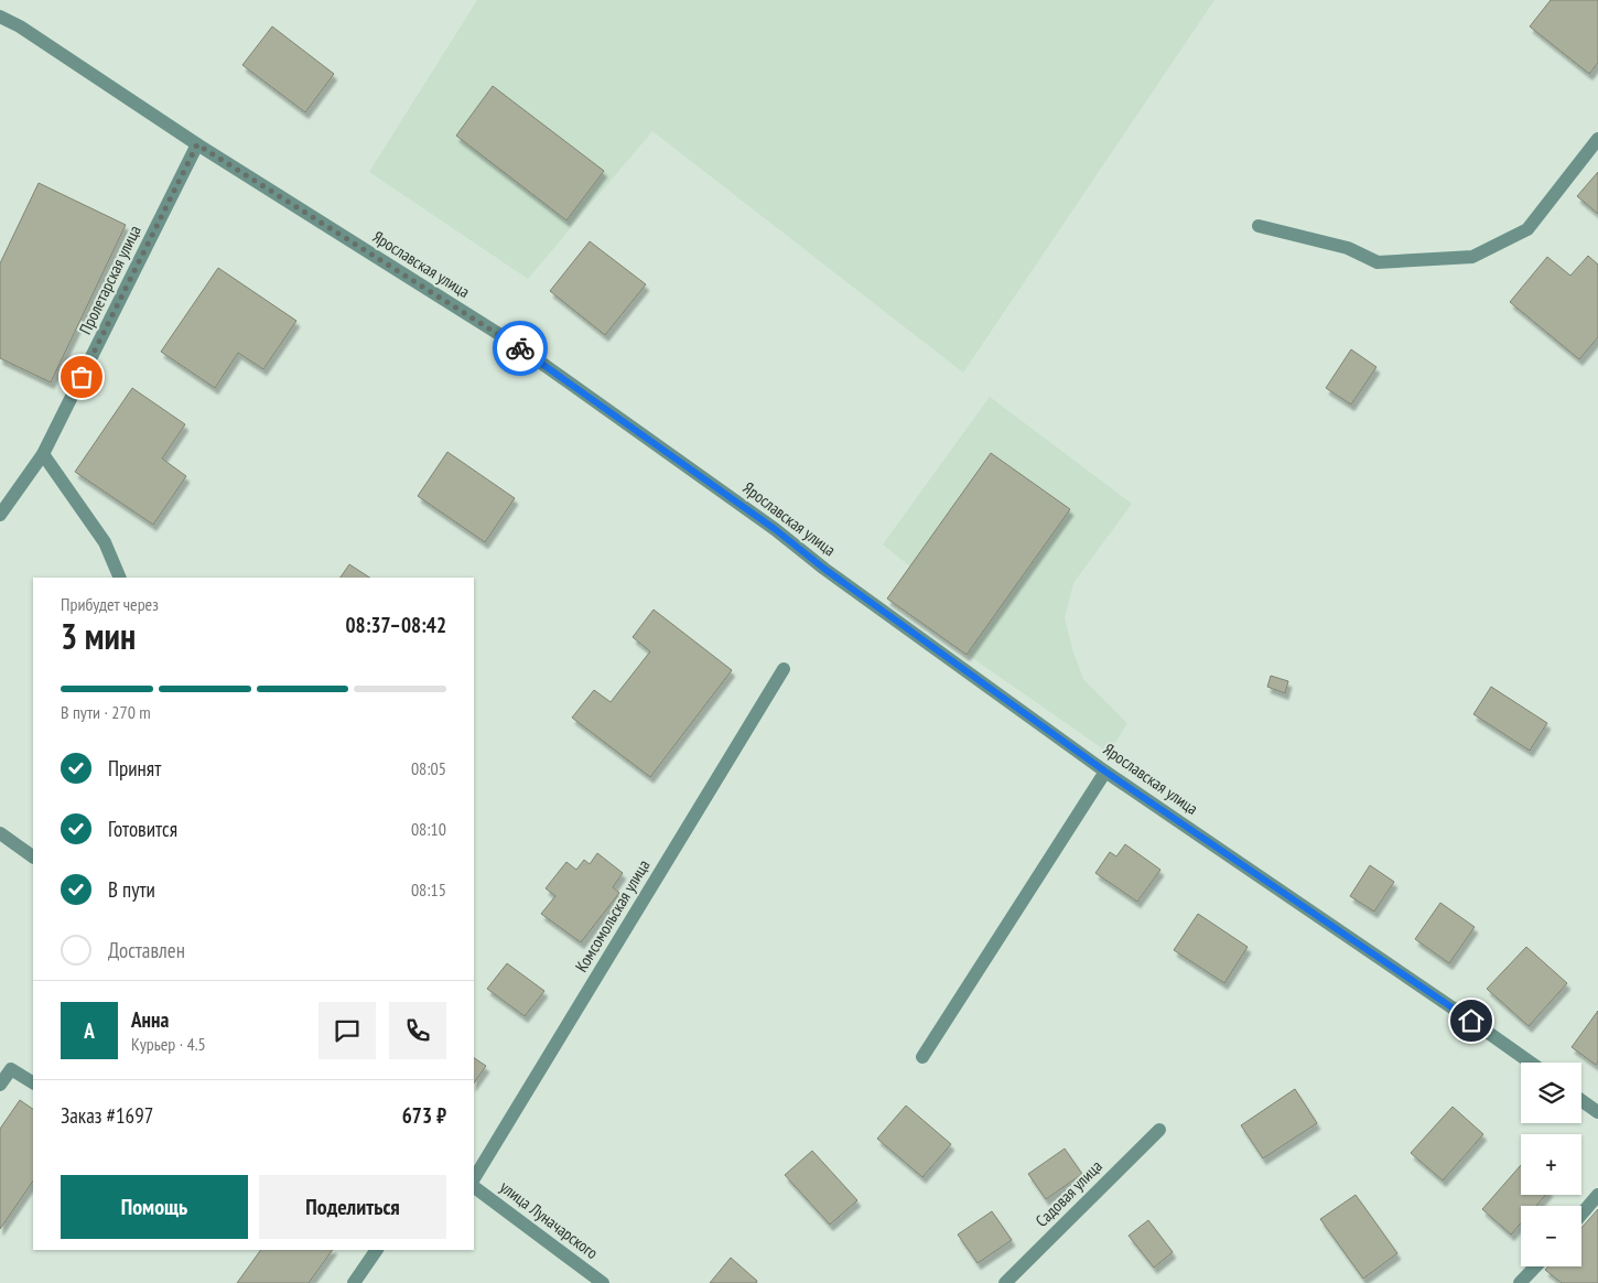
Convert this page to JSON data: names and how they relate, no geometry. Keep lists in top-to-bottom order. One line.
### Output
{"streets":{"street":["Ярославская улица","Пролетарская улица","Комсомольская улица","Садовая улица","улица Луначарского"]},"crossings":[["Ярославская улица","Пролетарская улица"]],"page":{"heading":["3 мин","Прибудет через","08:37–08:42"],"panel":["Анна","Курьер · 4.5","Заказ #1697","673 ₽"],"bar":"В пути · 270 m","list":[["Принят","08:05"],["Готовится","08:10"],["В пути","08:15"],"Доставлен"],"round":"А","map_buttons":["+","−"],"buttons":["Помощь","Поделиться"]}}
